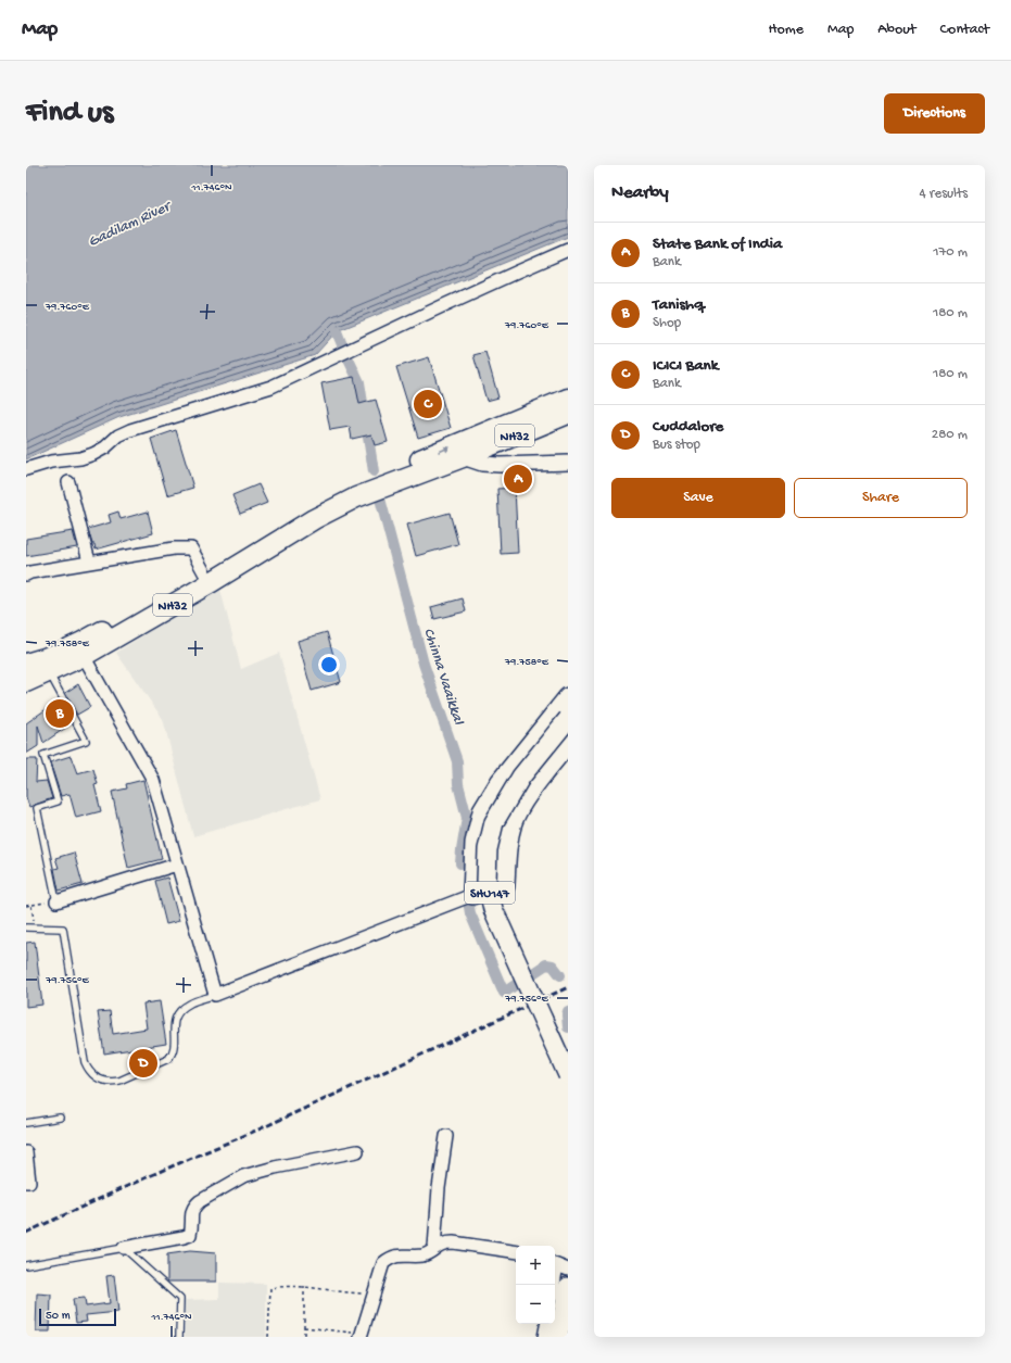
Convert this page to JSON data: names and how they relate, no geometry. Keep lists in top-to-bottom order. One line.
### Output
{"streets":{"highway":["NH32"],"main road":["SHU147"]},"water":["Gadilam River","Chinna Vaaikkal"],"scale_bar":"50 m","page":{"header":"Map","nav":["Home","Map","About","Contact"],"buttons":["Directions",["Save","Share"]],"title":"Find us","heading":["Nearby","4 results"],"list":[{"mark":"A","name":"State Bank of India","note":"Bank","value":"170 m"},{"mark":"B","name":"Tanishq","note":"Shop","value":"180 m"},{"mark":"C","name":"ICICI Bank","note":"Bank","value":"180 m"},{"mark":"D","name":"Cuddalore","note":"Bus stop","value":"280 m"}],"pins":["C","A","B","D"],"map_buttons":["+","−"],"scale":"50 m"},"coordinates":["11.746°N","79.760°E","79.758°E","79.756°E"]}
